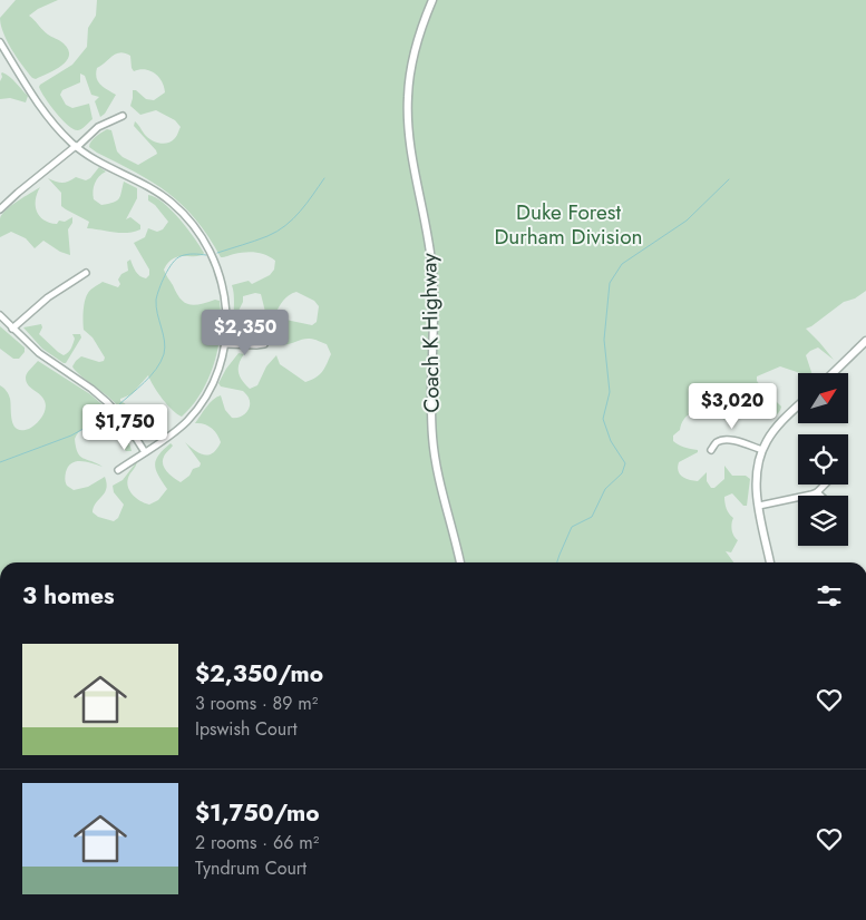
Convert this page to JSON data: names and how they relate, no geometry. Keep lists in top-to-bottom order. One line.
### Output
{"streets":{"street":["Coach K Highway"]},"parks":["Duke Forest Durham Division"],"north":"top right","page":{"price":["$2,350","$3,020","$1,750"],"heading":"3 homes","list":[{"name":"$2,350/mo","note":"3 rooms · 89 m² · Ipswish Court"},{"name":"$1,750/mo","note":"2 rooms · 66 m² · Tyndrum Court"}]}}
